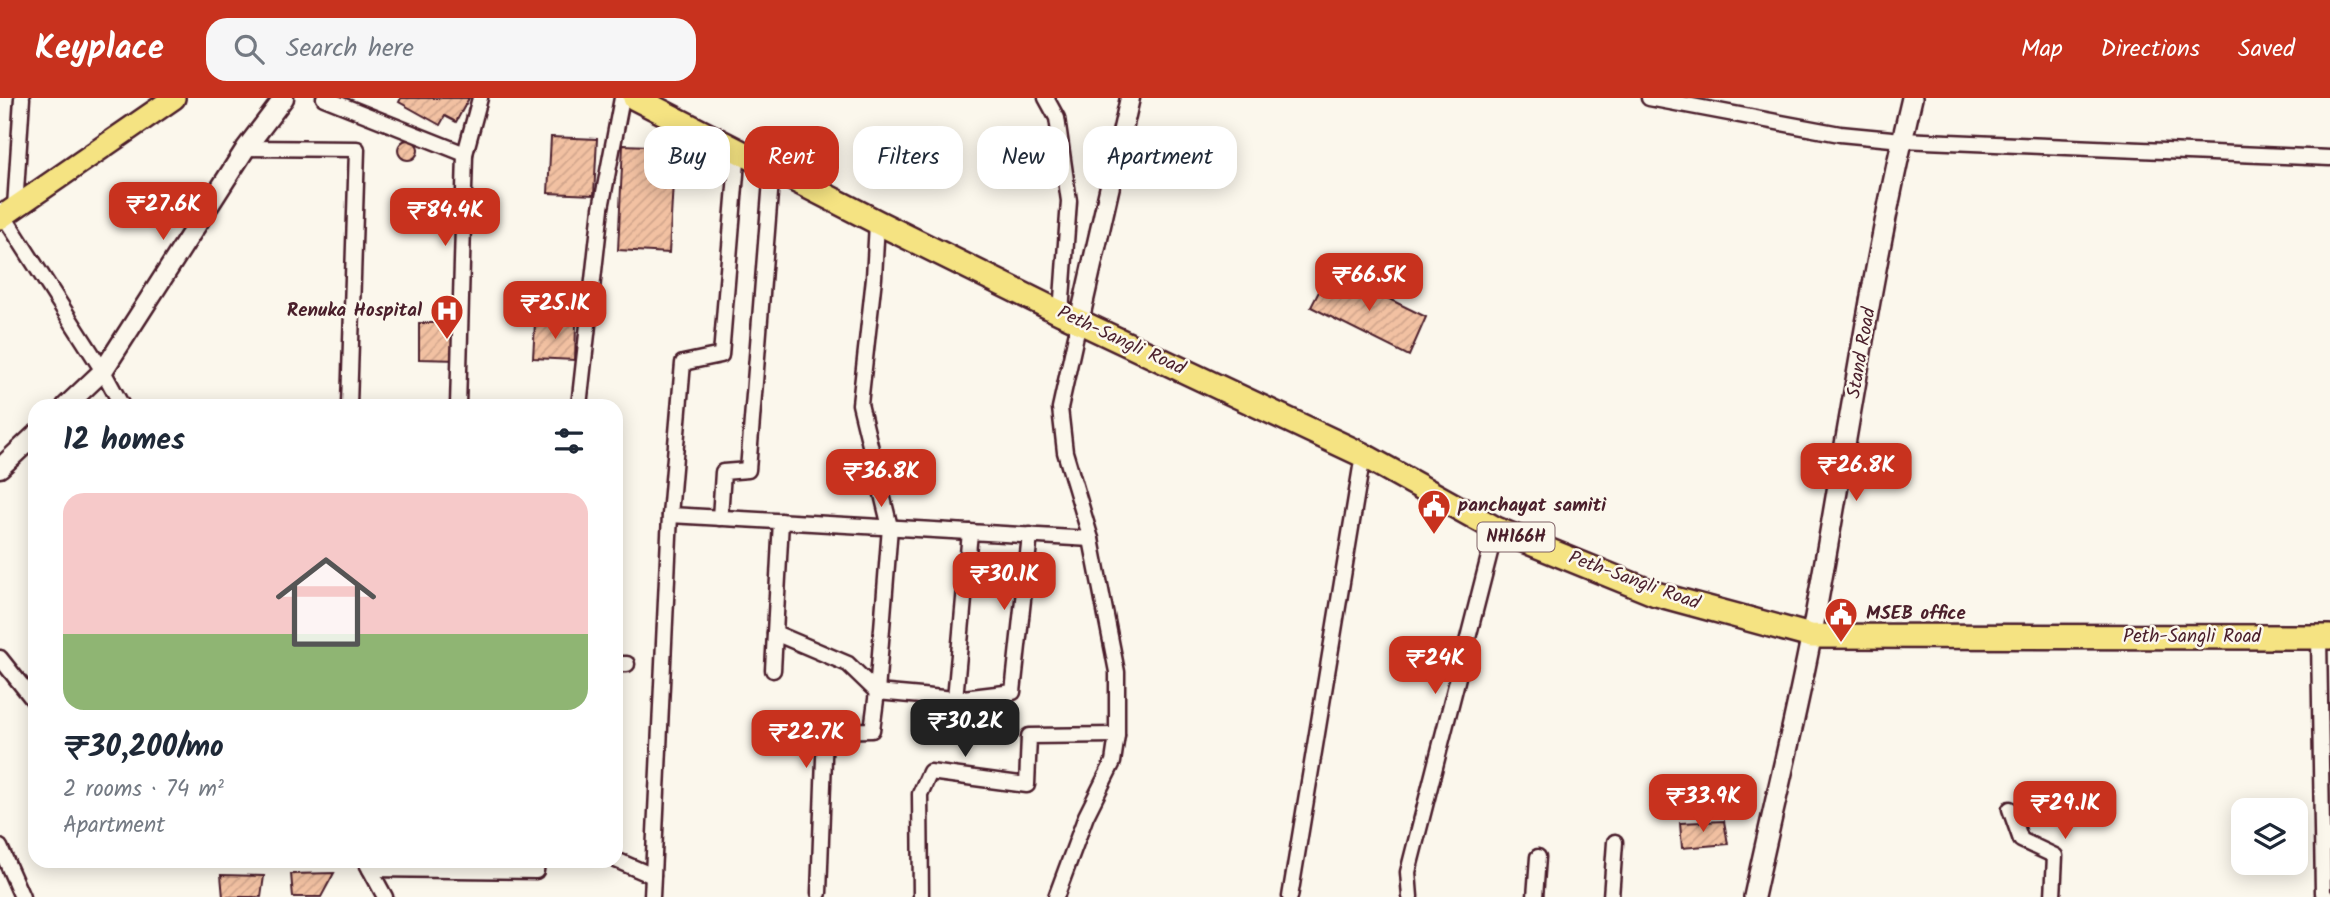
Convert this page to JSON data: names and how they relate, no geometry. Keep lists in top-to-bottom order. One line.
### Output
{"streets":{"highway":["Peth-Sangli Road","NH166H"],"main road":["Stand Road"]},"crossings":[["Peth-Sangli Road","Stand Road"]],"places":{"hospital":["Renuka Hospital"],"public building":["panchayat samiti","MSEB office"]},"page":{"header":"Keyplace","search":"Search here","nav":["Map","Directions","Saved"],"chip":["Buy","Rent","Filters","New","Apartment"],"price":["₹27.6K","₹84.4K","₹66.5K","₹25.1K","₹26.8K","₹36.8K","₹30.1K","₹24K","₹30.2K","₹22.7K","₹33.9K","₹29.1K"],"heading":"12 homes","list":[{"name":"₹30,200/mo","note":"2 rooms · 74 m² · Apartment"}]}}
